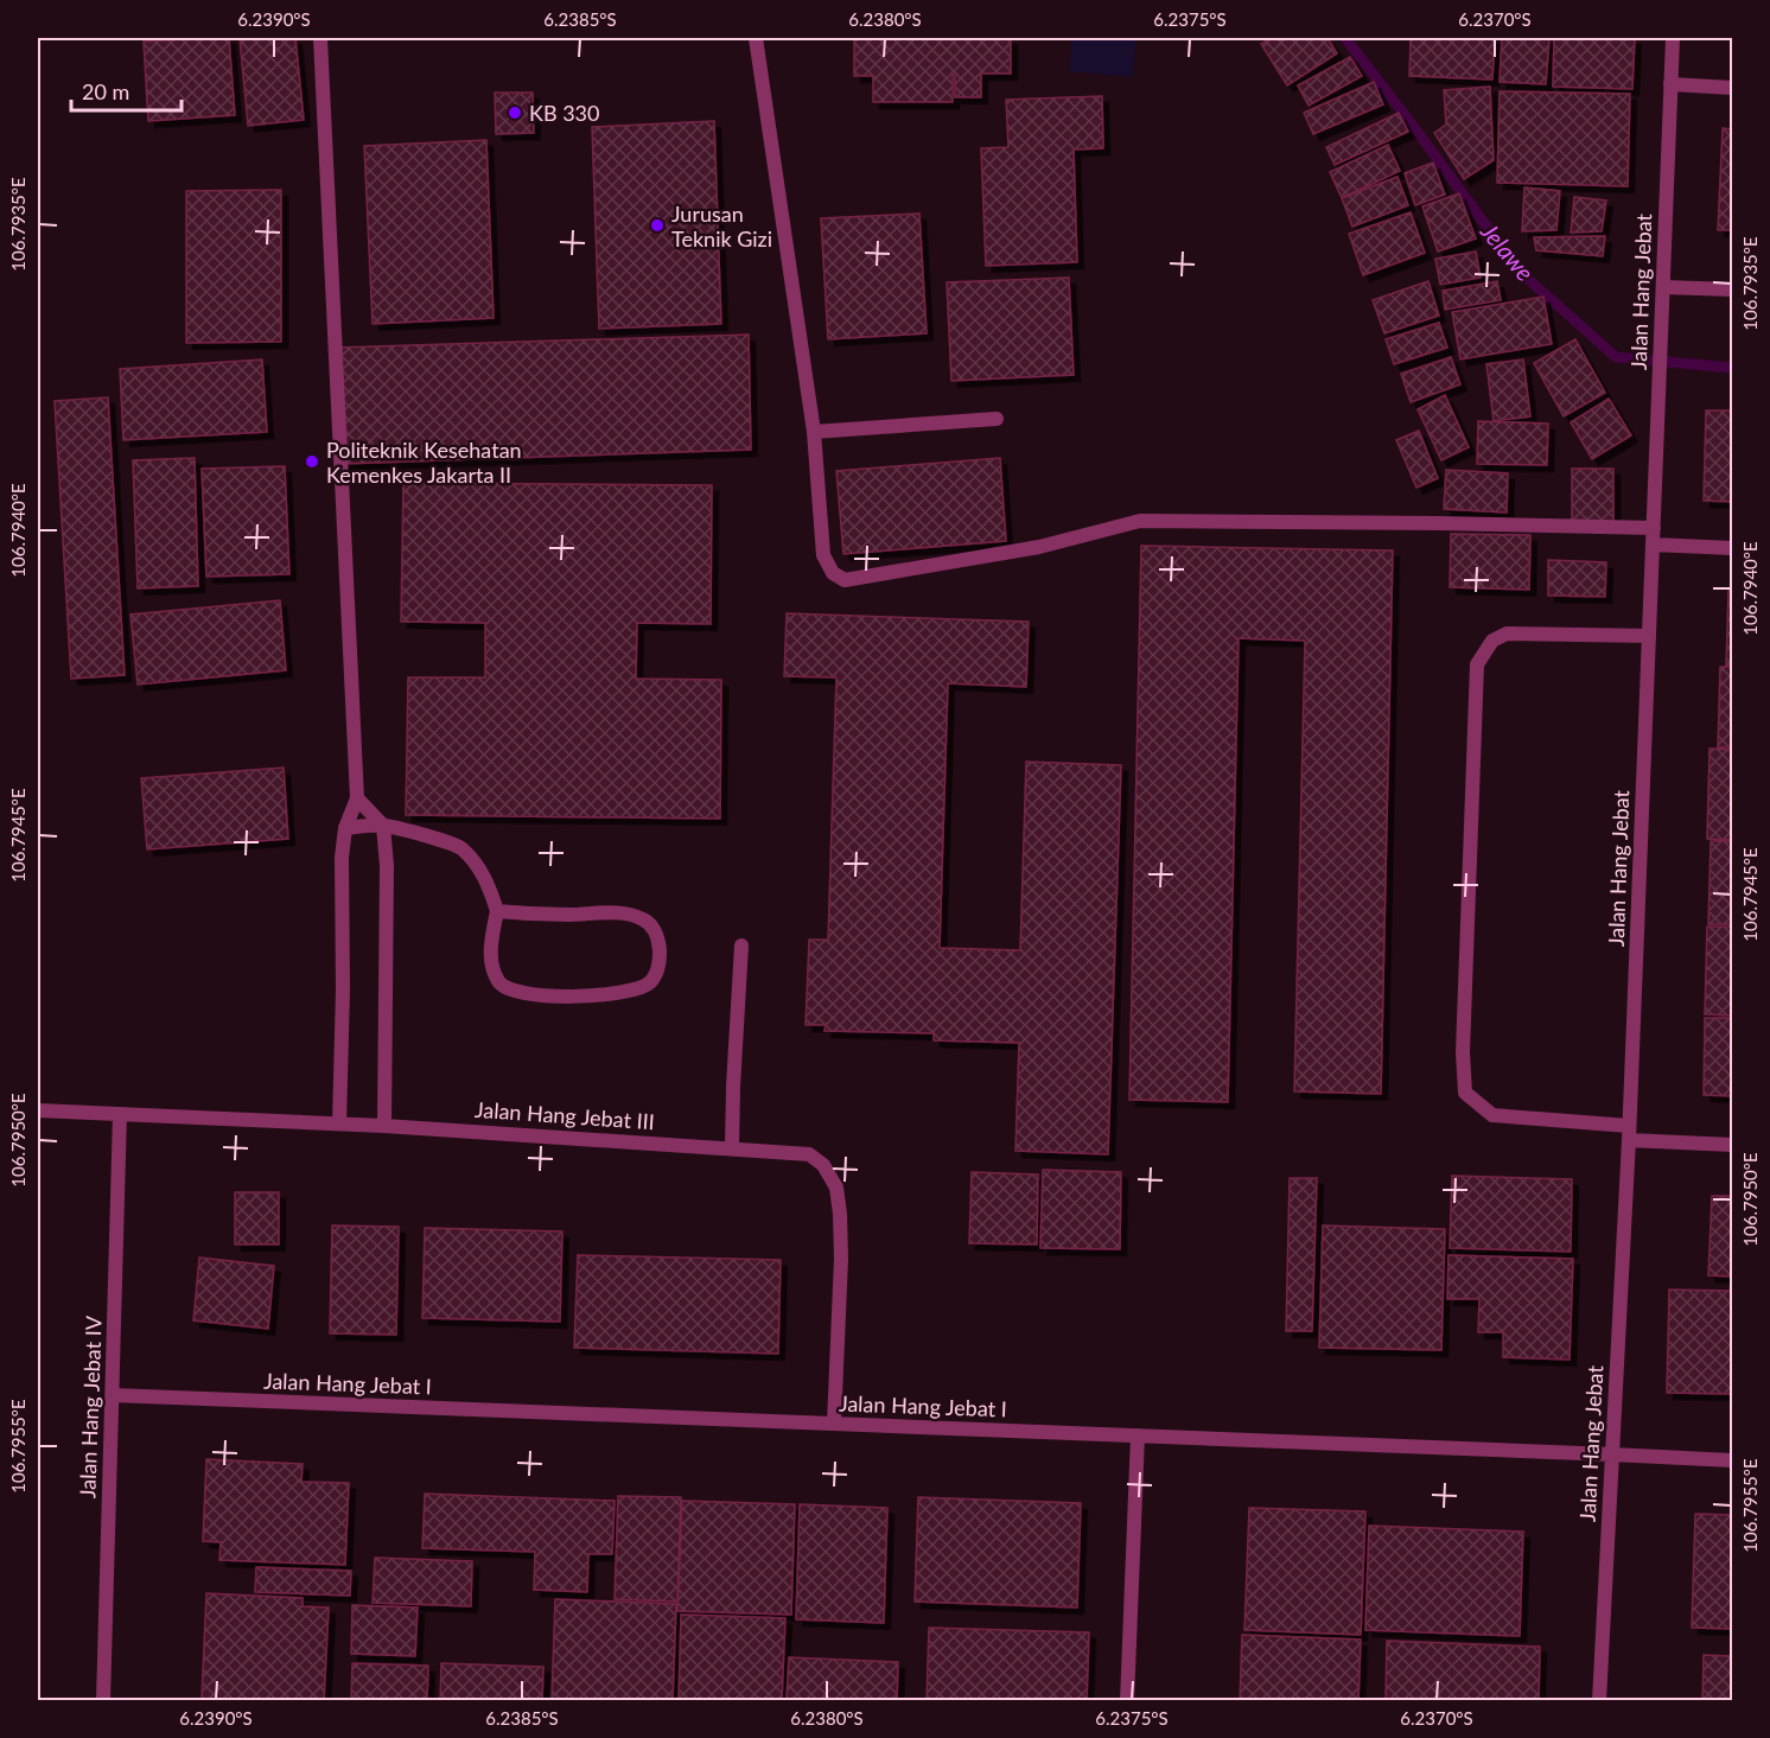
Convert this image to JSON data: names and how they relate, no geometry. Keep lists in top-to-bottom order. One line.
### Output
{"streets":{"street":["Jalan Hang Jebat","Jalan Hang Jebat III","Jalan Hang Jebat I","Jalan Hang Jebat IV"]},"crossings":[["Jalan Hang Jebat","Jalan Hang Jebat I"],["Jalan Hang Jebat III","Jalan Hang Jebat I"],["Jalan Hang Jebat III","Jalan Hang Jebat IV"],["Jalan Hang Jebat I","Jalan Hang Jebat IV"]],"water":["Jelawe"],"places":["KB 330","Jurusan Teknik Gizi","Politeknik Kesehatan Kemenkes Jakarta II"],"scale_bar":"20 m","coordinates":["6.2390°S","6.2385°S","6.2380°S","6.2375°S","6.2370°S","106.7935°E","106.7940°E","106.7945°E","106.7950°E","106.7955°E"]}
